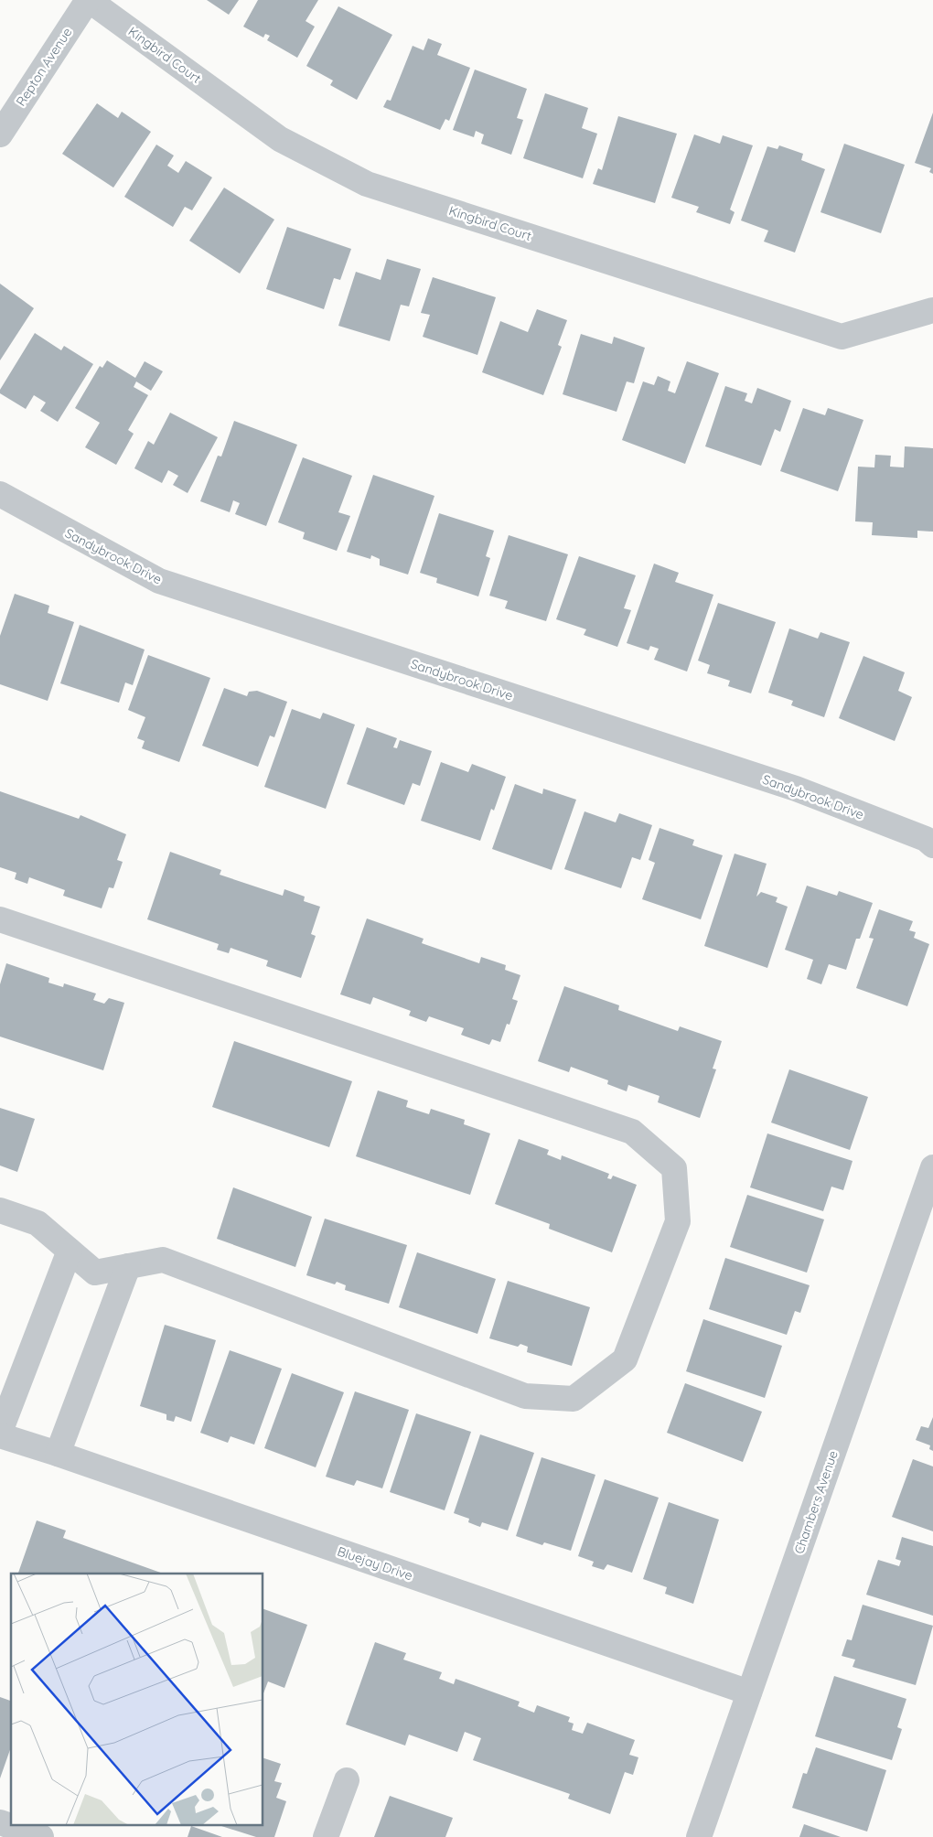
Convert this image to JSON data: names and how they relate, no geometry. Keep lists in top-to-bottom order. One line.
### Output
{"streets":{"street":["Kingbird Court","Repton Avenue","Sandybrook Drive","Chambers Avenue","Bluejay Drive"]},"crossings":[["Kingbird Court","Repton Avenue"],["Chambers Avenue","Bluejay Drive"]]}
